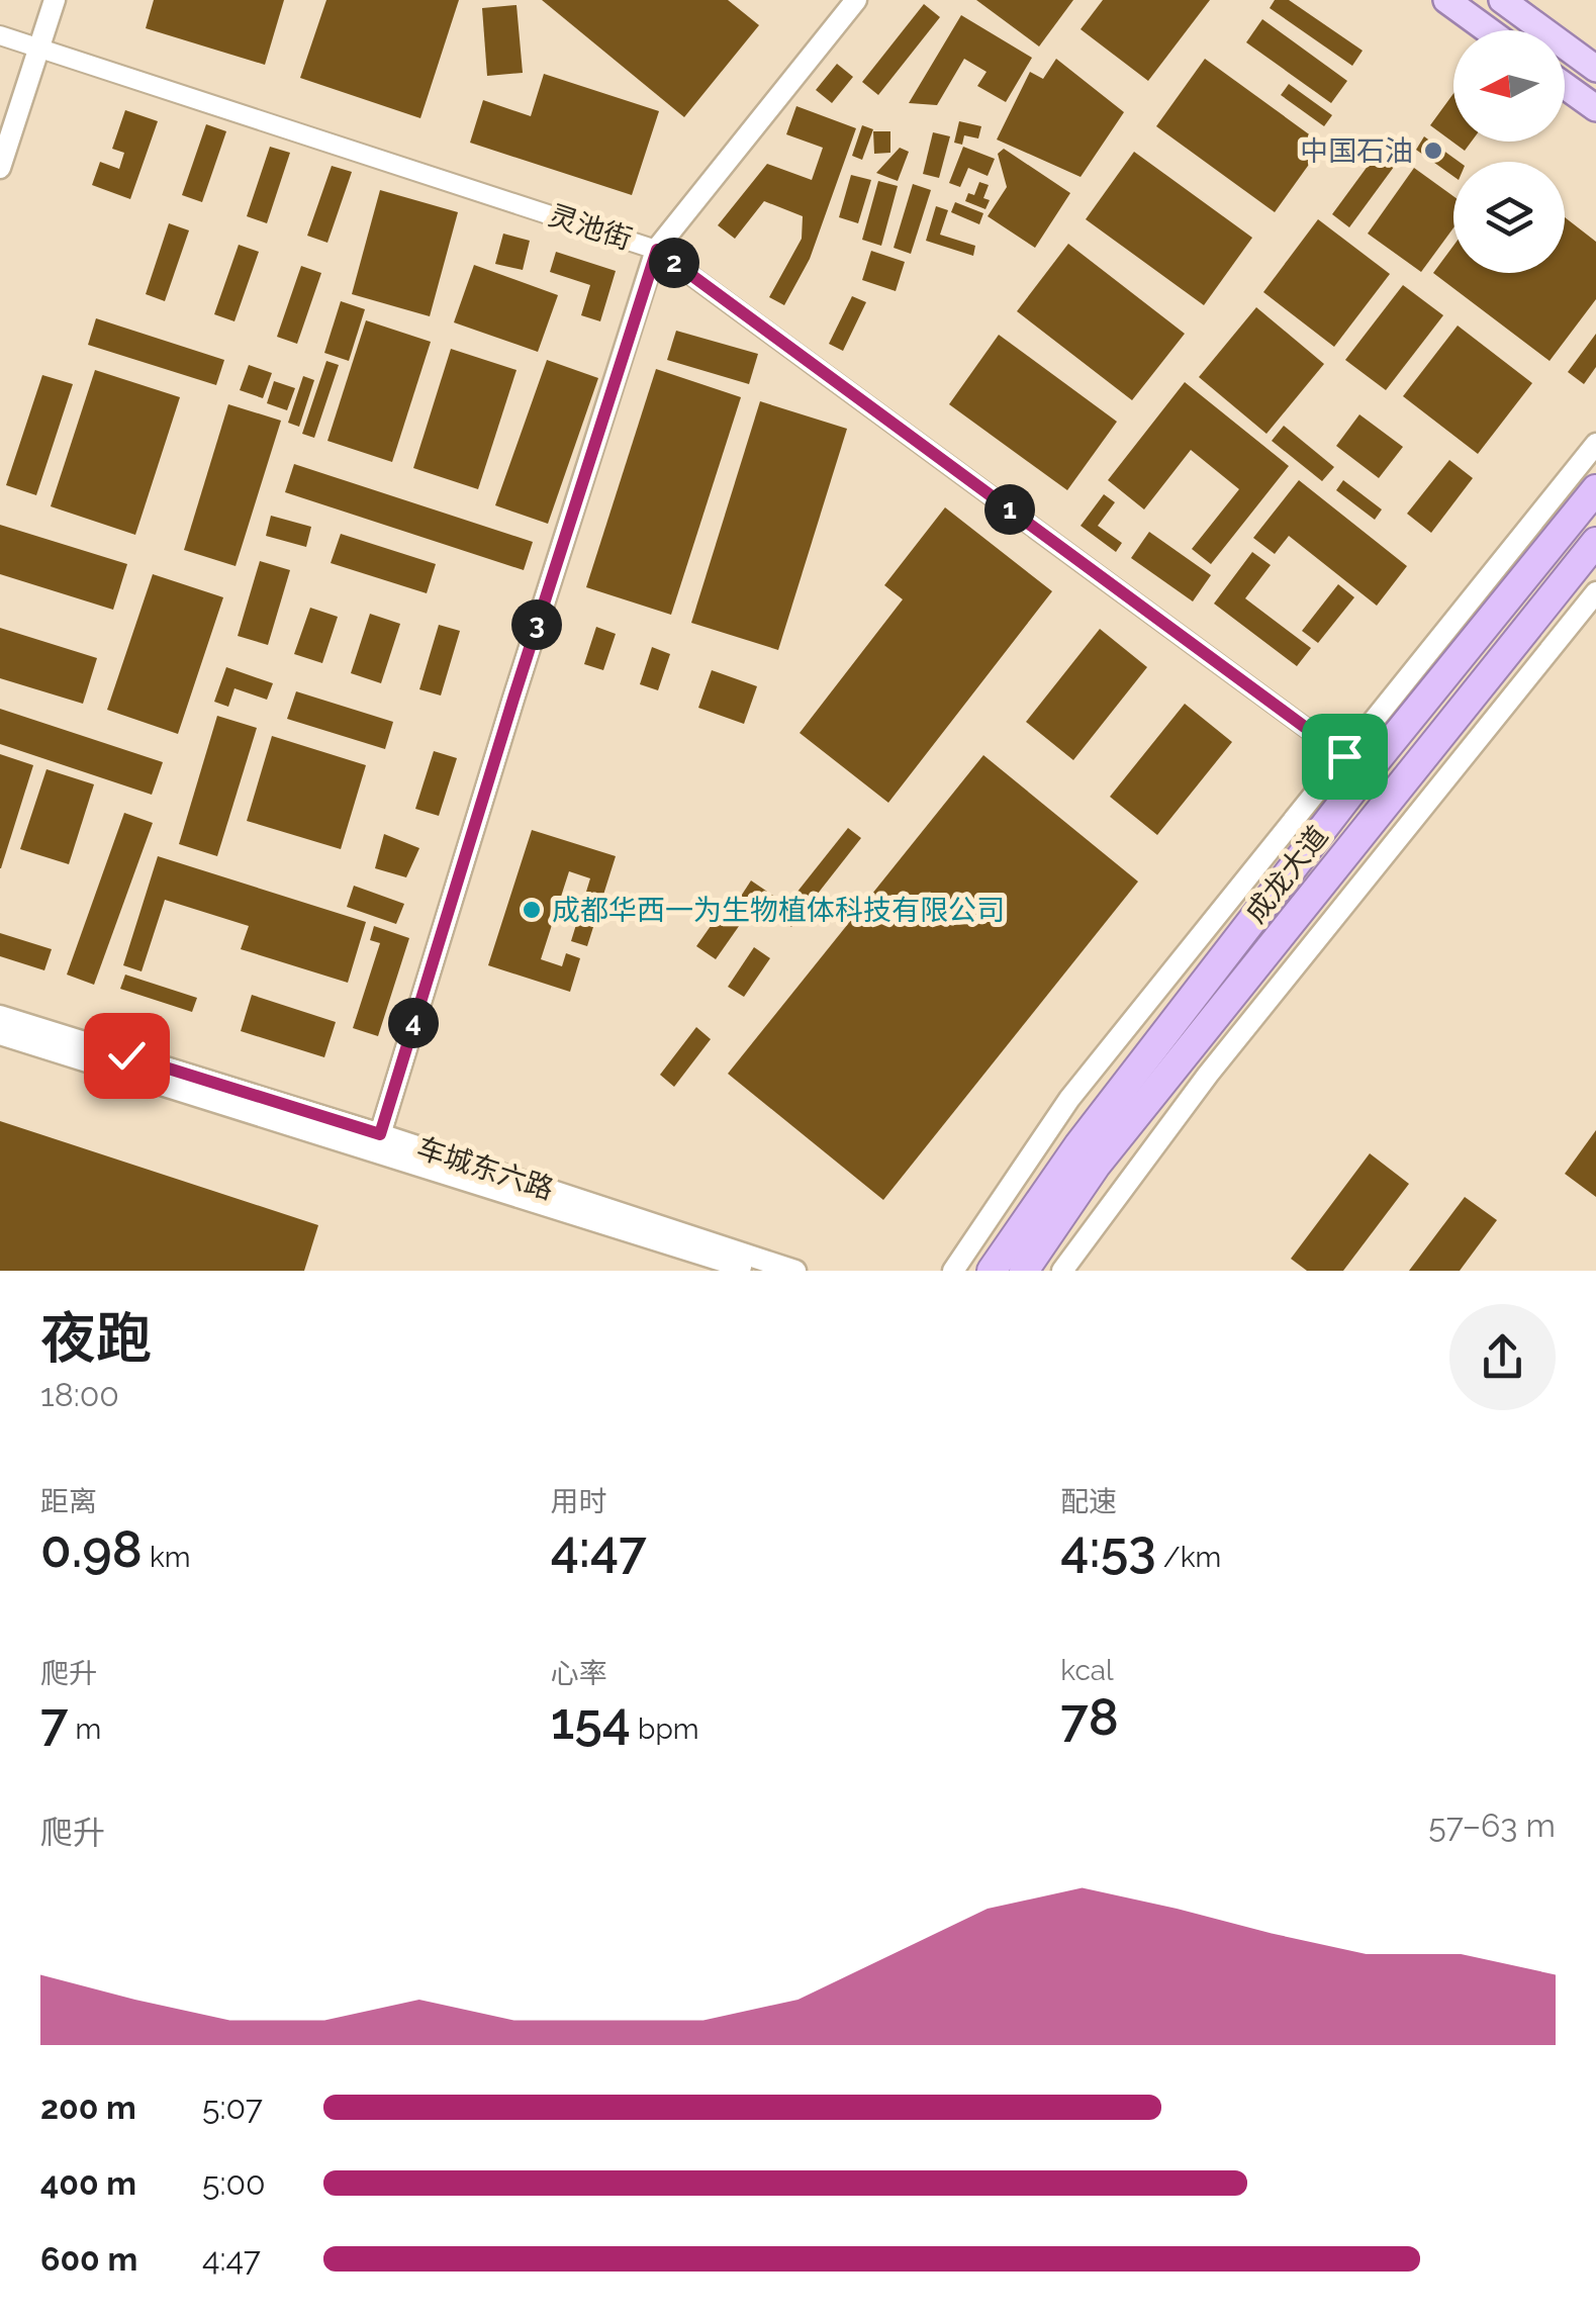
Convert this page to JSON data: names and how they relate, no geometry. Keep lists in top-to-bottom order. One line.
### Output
{"streets":{"highway":["成龙大道"],"street":["灵池街","车城东六路"]},"places":["中国石油","成都华西一为生物植体科技有限公司"],"north":"left","page":{"pins":["2","1","3","4"],"heading":["夜跑","18:00"],"stats":[["距离","0.98 km"],["用时","4:47"],["配速","4:53 /km"],["爬升","7 m"],["心率","154 bpm"],["kcal","78"]],"chart":["爬升","57–63 m"],"list":[{"name":"200 m","note":"5:07"},{"name":"400 m","note":"5:00"},{"name":"600 m","note":"4:47"}]}}
